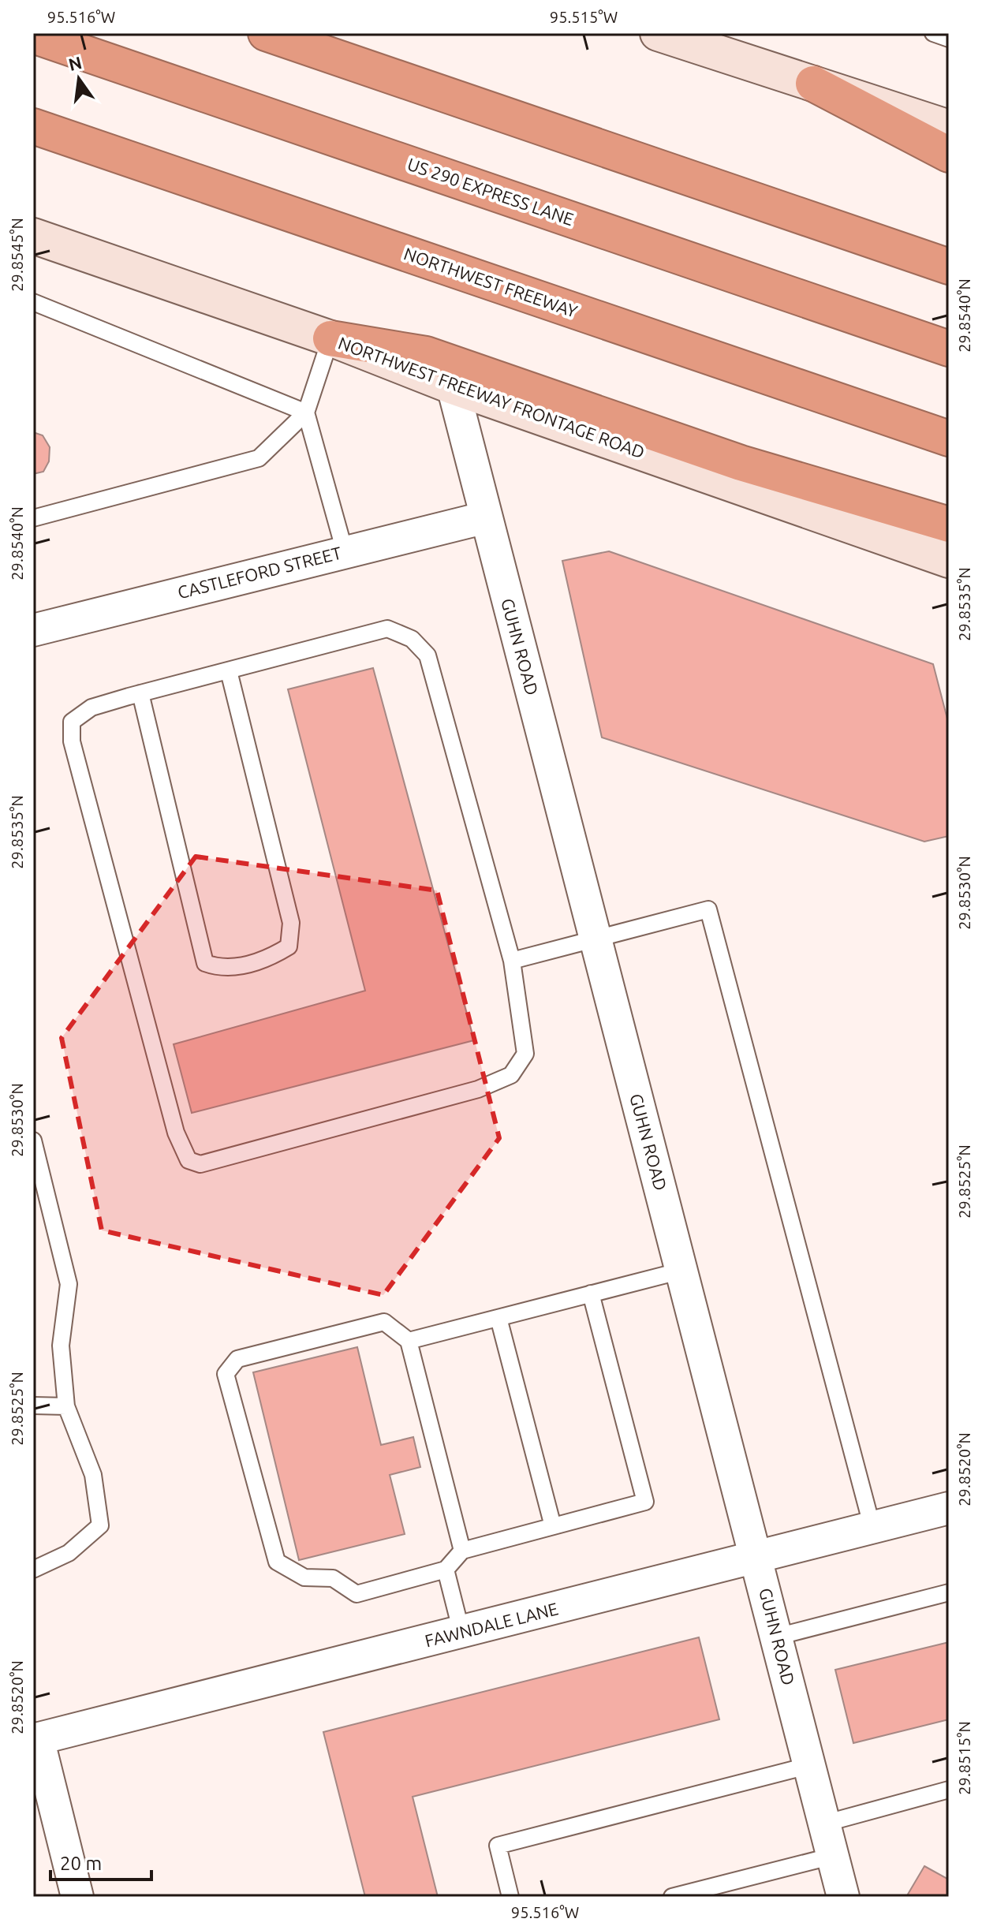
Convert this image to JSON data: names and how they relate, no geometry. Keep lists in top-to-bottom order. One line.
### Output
{"streets":{"highway":["US 290 EXPRESS LANE","NORTHWEST FREEWAY"],"main road":["NORTHWEST FREEWAY FRONTAGE ROAD"],"street":["CASTLEFORD STREET","GUHN ROAD","FAWNDALE LANE"]},"crossings":[["NORTHWEST FREEWAY FRONTAGE ROAD","GUHN ROAD"],["CASTLEFORD STREET","GUHN ROAD"],["GUHN ROAD","FAWNDALE LANE"]],"scale_bar":"20 m","north":"top","coordinates":["95.516°W","95.515°W","29.8545°N","29.8540°N","29.8535°N","29.8530°N","29.8525°N","29.8520°N","29.8515°N"]}
